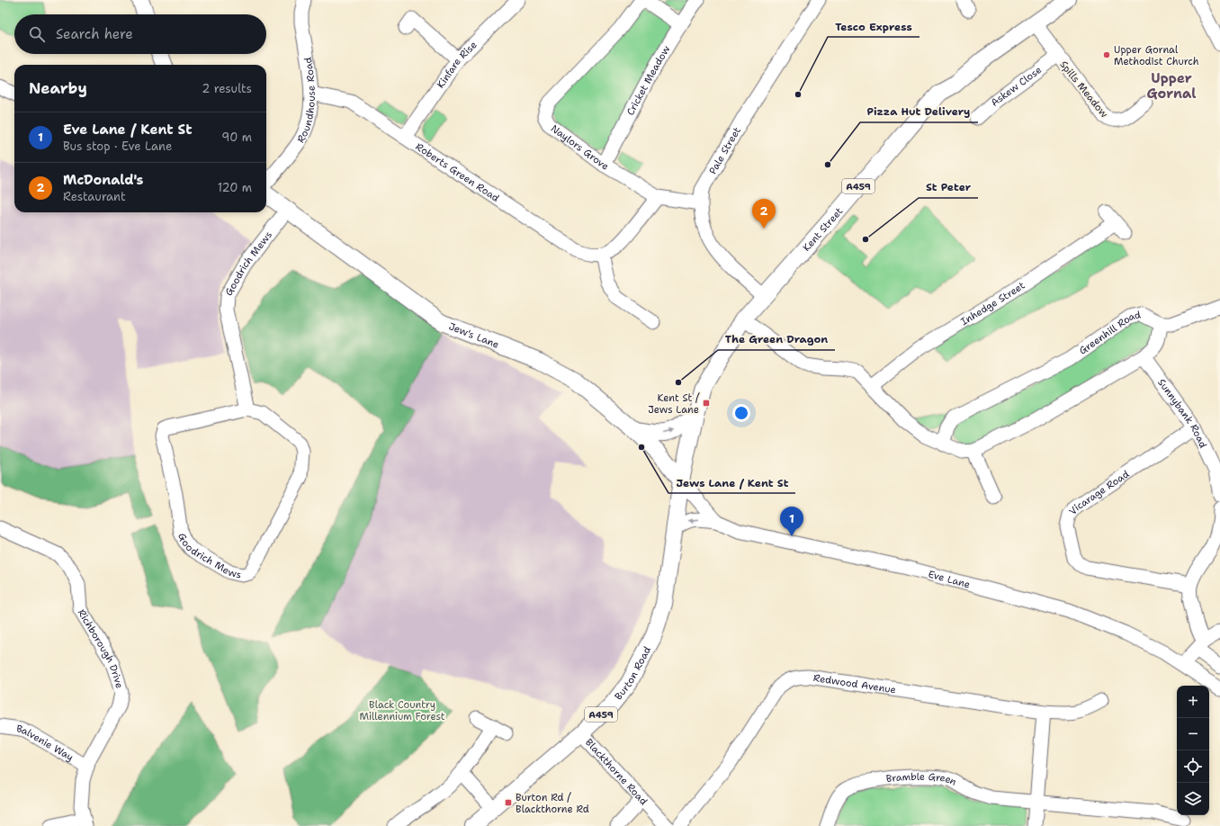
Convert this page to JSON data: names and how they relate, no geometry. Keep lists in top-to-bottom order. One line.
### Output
{"streets":{"main road":["A459","Kent Street","Jew's Lane","Burton Road"],"street":["Kinfare Rise","Cricket Meadow","Askew Close","Spills Meadow","Roundhouse Road","Naylors Grove","Pale Street","Roberts Green Road","Goodrich Mews","Inhedge Street","Greenhill Road","Sunnybank Road","Vicarage Road","Eve Lane","Richborough Drive","Redwood Avenue","Balvenie Way","Blackthorne Road","Bramble Green"]},"crossings":[["Kinfare Rise","Roberts Green Road"],["Cricket Meadow","Naylors Grove"],["Askew Close","Spills Meadow"],["Spills Meadow","Kent Street"],["Roundhouse Road","Roberts Green Road"],["Naylors Grove","Pale Street"],["Pale Street","Kent Street"],["Kent Street","Jew's Lane"],["Kent Street","Eve Lane"],["Kent Street","Burton Road"],["Goodrich Mews","Jew's Lane"],["Jew's Lane","Eve Lane"],["Jew's Lane","Burton Road"],["Sunnybank Road","Vicarage Road"],["Eve Lane","Burton Road"],["Richborough Drive","Balvenie Way"],["Burton Road","Blackthorne Road"]],"districts":["Upper Gornal"],"parks":["Black Country Millennium Forest"],"places":{"other":["Upper Gornal Methodist Church","Tesco Express","Pizza Hut Delivery","St Peter","The Green Dragon","Jews Lane / Kent St"],"transit":["Kent St / Jews Lane","Burton Rd / Blackthorne Rd"]},"page":{"search":"Search here","heading":["Nearby","2 results"],"list":[{"mark":"1","name":"Eve Lane / Kent St","note":"Bus stop · Eve Lane","value":"90 m"},{"mark":"2","name":"McDonald's","note":"Restaurant","value":"120 m"}],"pins":["2","1"],"map_buttons":["+","−"]}}
